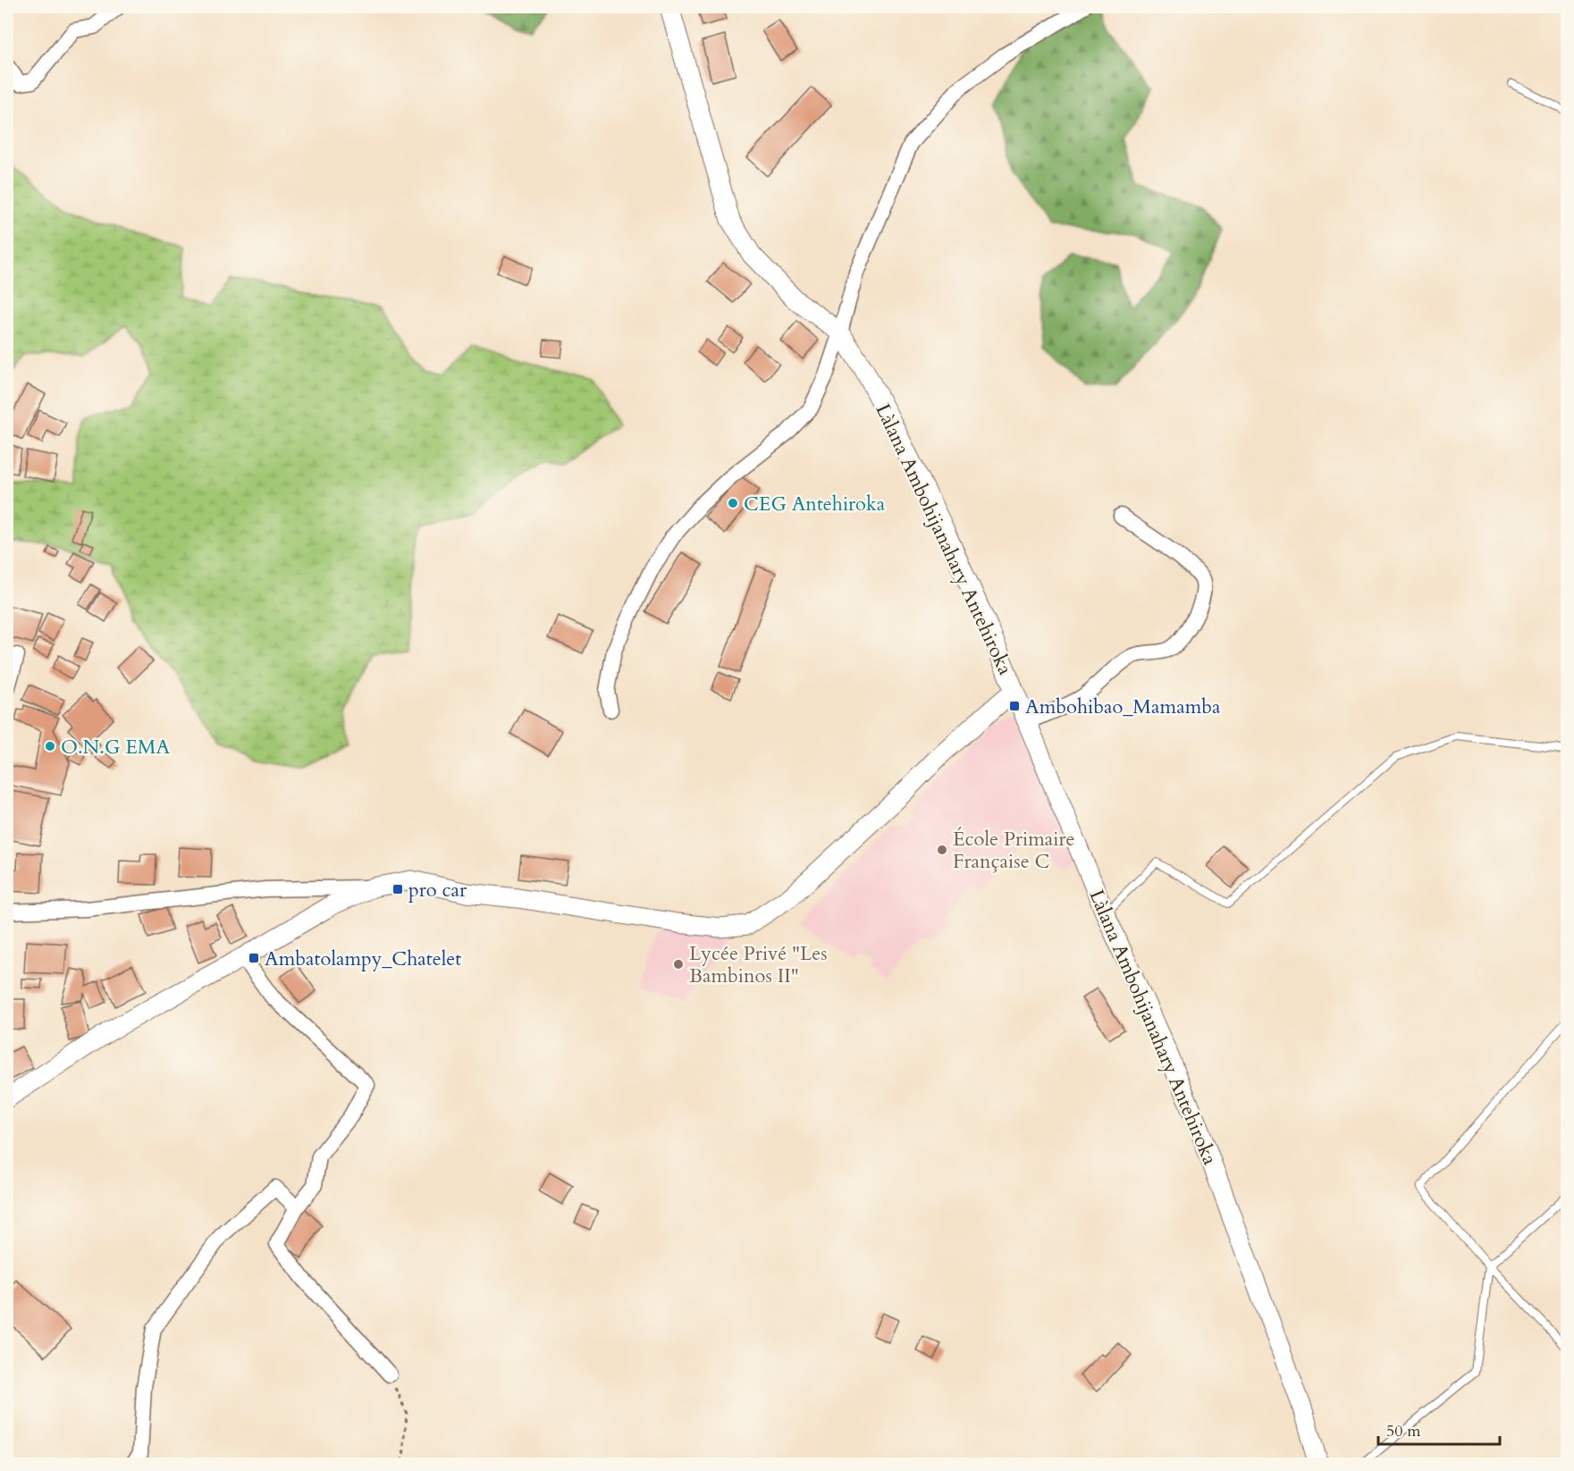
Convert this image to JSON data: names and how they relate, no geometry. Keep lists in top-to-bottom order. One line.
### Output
{"streets":{"street":["Làlana Ambohijanahary Antehiroka"]},"places":{"other":["CEG Antehiroka","O.N.G EMA","École Primaire Française C","Lycée Privé \"Les Bambinos II\""],"transit":["Ambohibao_Mamamba","pro car","Ambatolampy_Chatelet"]},"scale_bar":"50 m"}
